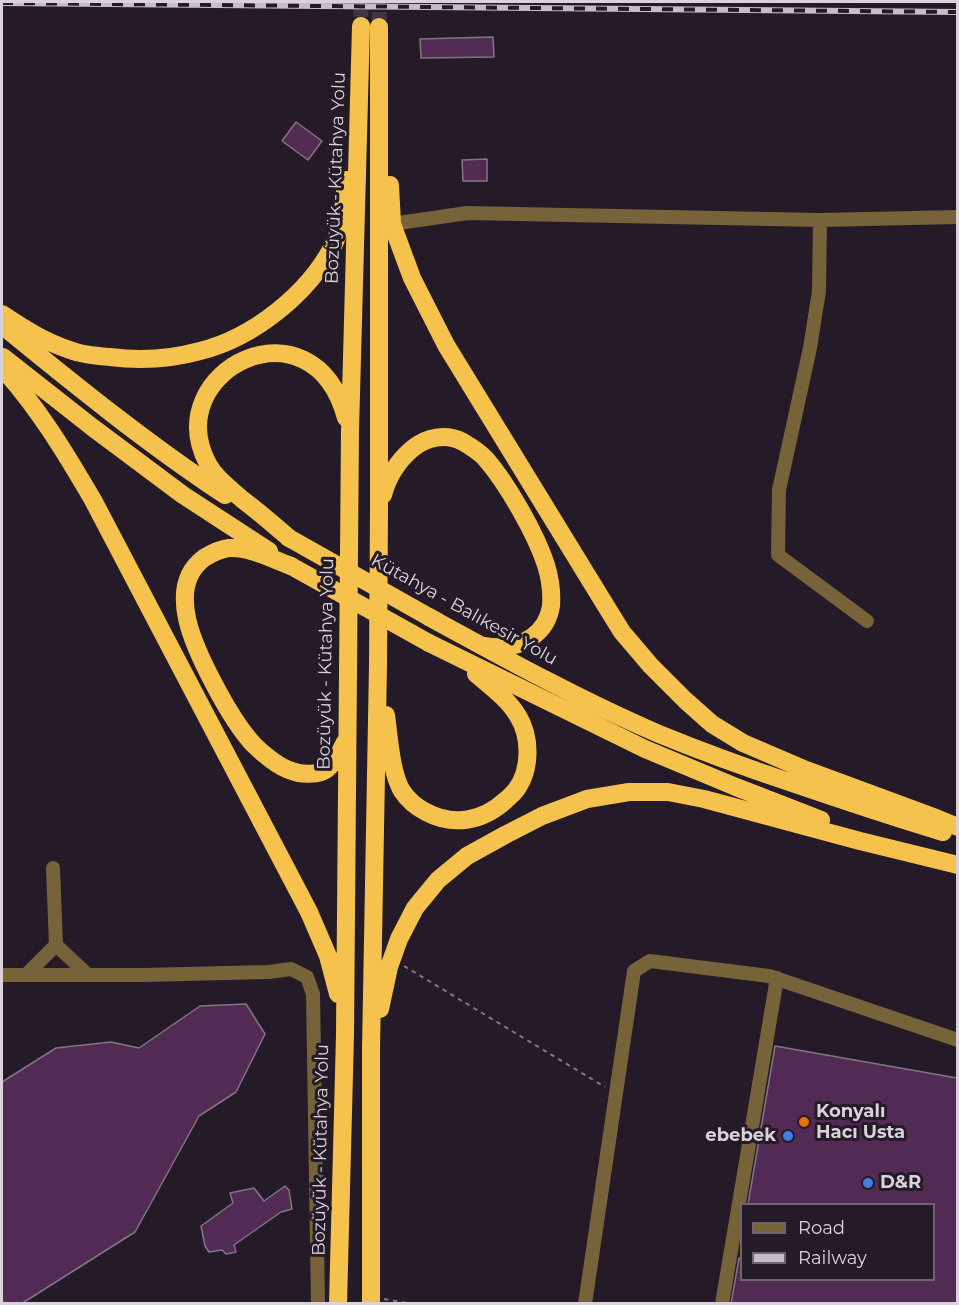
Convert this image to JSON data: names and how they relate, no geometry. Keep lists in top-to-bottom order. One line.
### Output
{"streets":{"highway":["Bozüyük - Kütahya Yolu","Kütahya - Balıkesir Yolu"]},"places":["Konyalı Hacı Usta","ebebek","D&R"],"legend":["Road","Railway"]}
